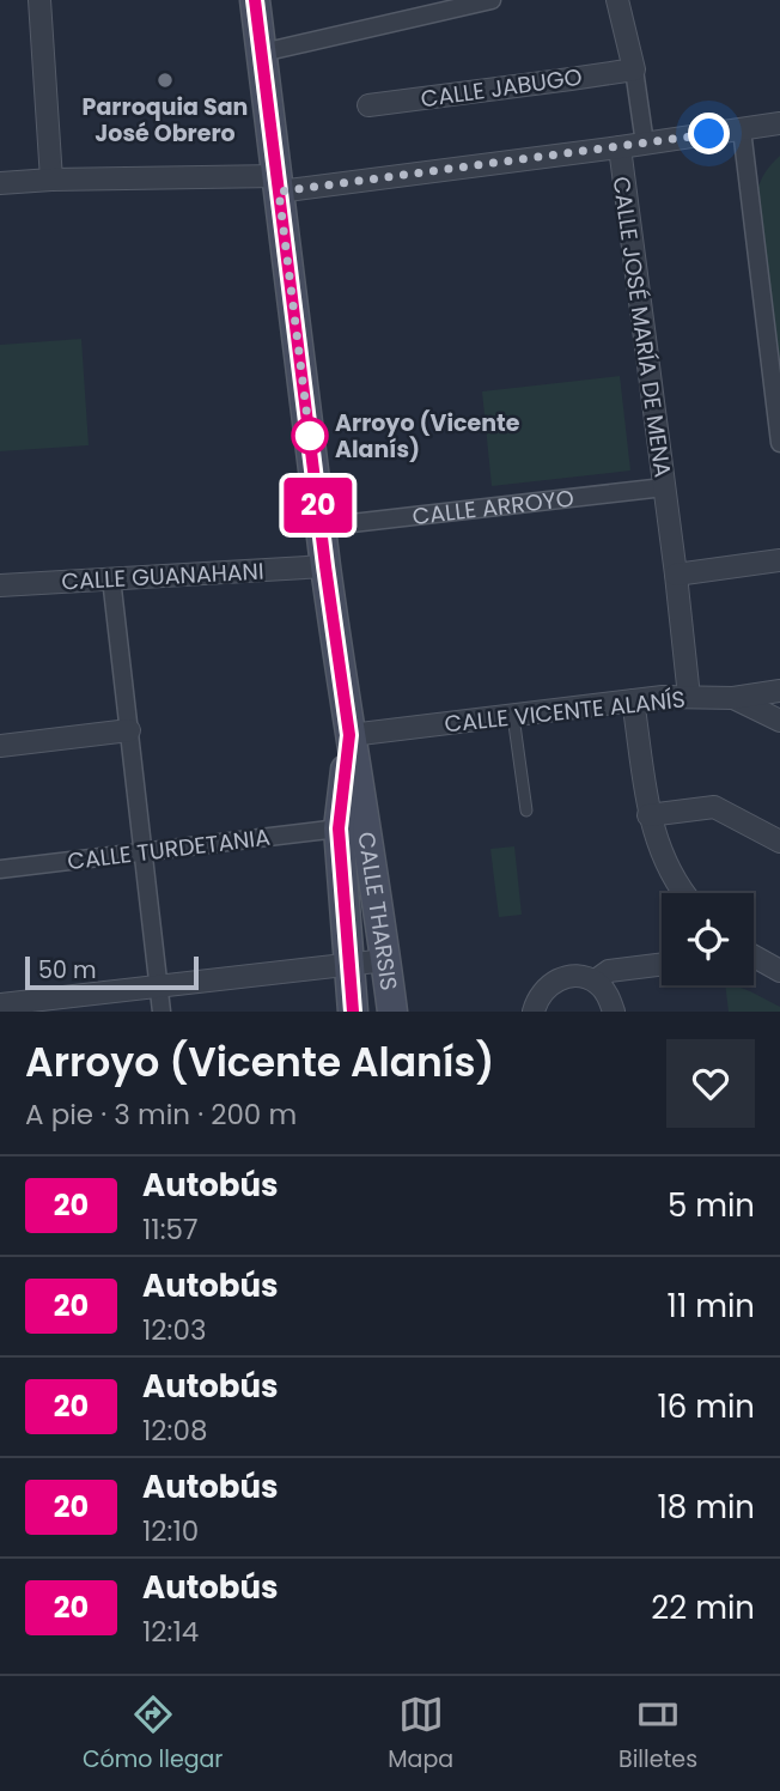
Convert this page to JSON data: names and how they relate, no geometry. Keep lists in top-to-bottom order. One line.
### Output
{"streets":{"main road":["CALLE THARSIS"],"street":["CALLE JABUGO","CALLE JOSÉ MARÍA DE MENA","CALLE ARROYO","CALLE GUANAHANI","CALLE VICENTE ALANÍS","CALLE TURDETANIA"]},"crossings":[["CALLE JOSÉ MARÍA DE MENA","CALLE ARROYO"],["CALLE JOSÉ MARÍA DE MENA","CALLE VICENTE ALANÍS"],["CALLE VICENTE ALANÍS","CALLE THARSIS"],["CALLE TURDETANIA","CALLE THARSIS"]],"places":["Parroquia San José Obrero","Arroyo (Vicente Alanís)"],"lines":["bus line 20"],"scale_bar":"50 m","page":{"on_map":"20","scale":"50 m","heading":["Arroyo (Vicente Alanís)","A pie · 3 min · 200 m"],"list":[{"mark":"20","name":"Autobús","note":"11:57","value":"5 min"},{"mark":"20","name":"Autobús","note":"12:03","value":"11 min"},{"mark":"20","name":"Autobús","note":"12:08","value":"16 min"},{"mark":"20","name":"Autobús","note":"12:10","value":"18 min"},{"mark":"20","name":"Autobús","note":"12:14","value":"22 min"}],"tabs":["Cómo llegar","Mapa","Billetes"]}}
